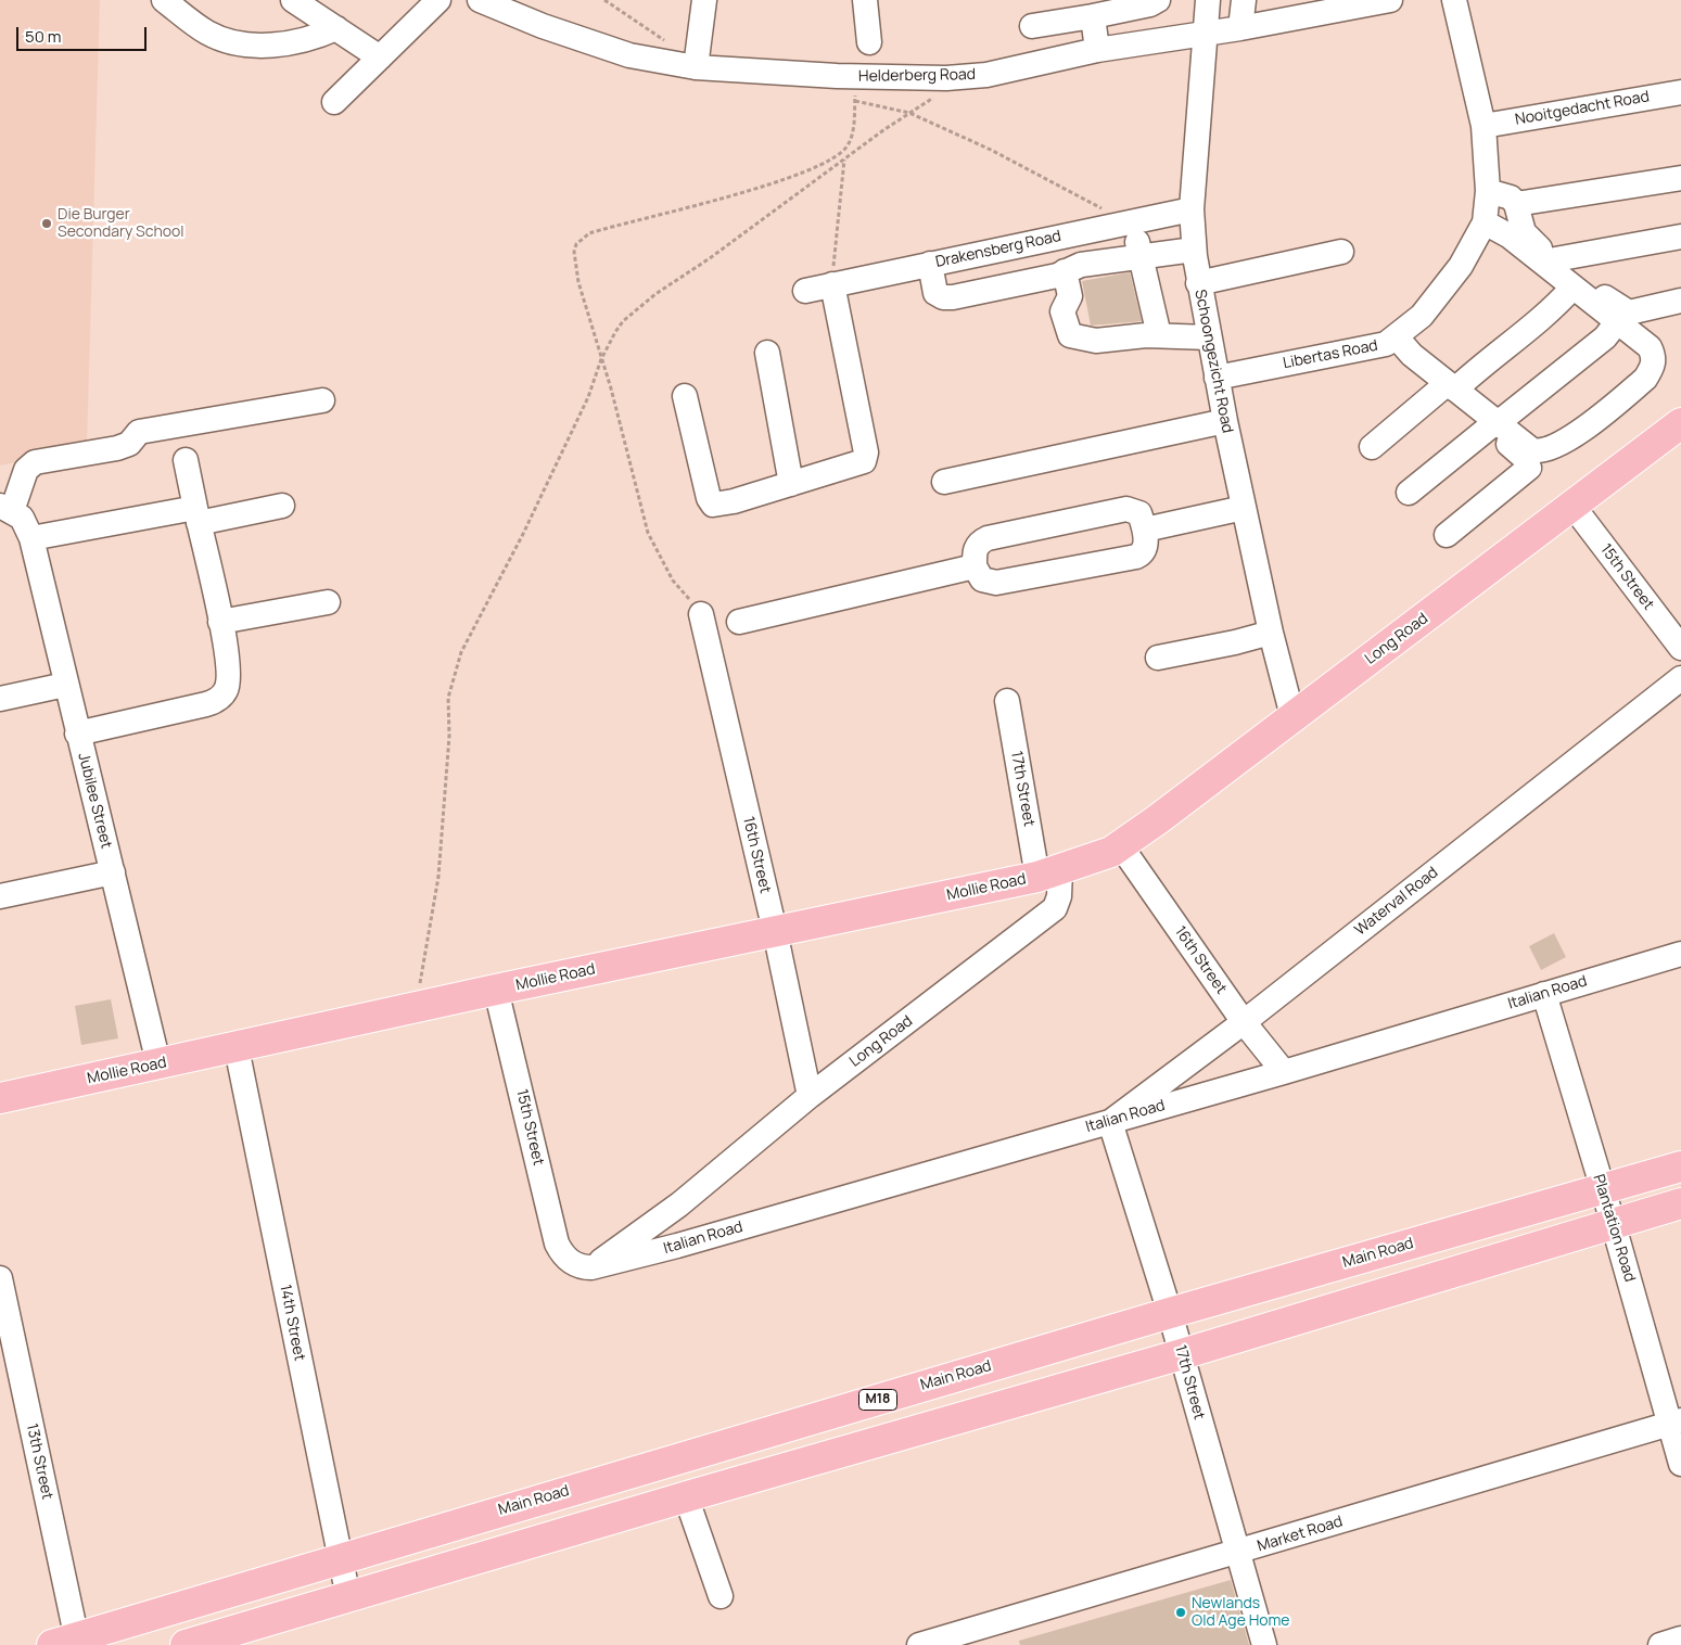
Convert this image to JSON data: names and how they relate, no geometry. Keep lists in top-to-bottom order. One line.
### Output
{"streets":{"main road":["Long Road","Mollie Road","Main Road","M18"],"street":["Helderberg Road","Nooitgedacht Road","Drakensberg Road","Libertas Road","Schoongezicht Road","15th Street","17th Street","Jubilee Street","16th Street","Waterval Road","Italian Road","Plantation Road","14th Street","13th Street","Market Road"]},"crossings":[["Helderberg Road","Schoongezicht Road"],["Nooitgedacht Road","Libertas Road"],["Drakensberg Road","Schoongezicht Road"],["Libertas Road","Schoongezicht Road"],["Schoongezicht Road","Long Road"],["15th Street","Long Road"],["15th Street","Mollie Road"],["15th Street","Italian Road"],["Long Road","17th Street"],["Long Road","16th Street"],["Long Road","Mollie Road"],["Long Road","Italian Road"],["17th Street","Mollie Road"],["17th Street","Waterval Road"],["17th Street","Italian Road"],["17th Street","Main Road"],["17th Street","Market Road"],["Jubilee Street","Mollie Road"],["16th Street","Mollie Road"],["16th Street","Waterval Road"],["16th Street","Italian Road"],["Mollie Road","14th Street"],["Waterval Road","Italian Road"],["Italian Road","Plantation Road"],["Plantation Road","Main Road"],["Plantation Road","Market Road"],["Main Road","14th Street"],["Main Road","13th Street"]],"places":["Die Burger Secondary School","Newlands Old Age Home"],"scale_bar":"50 m"}
